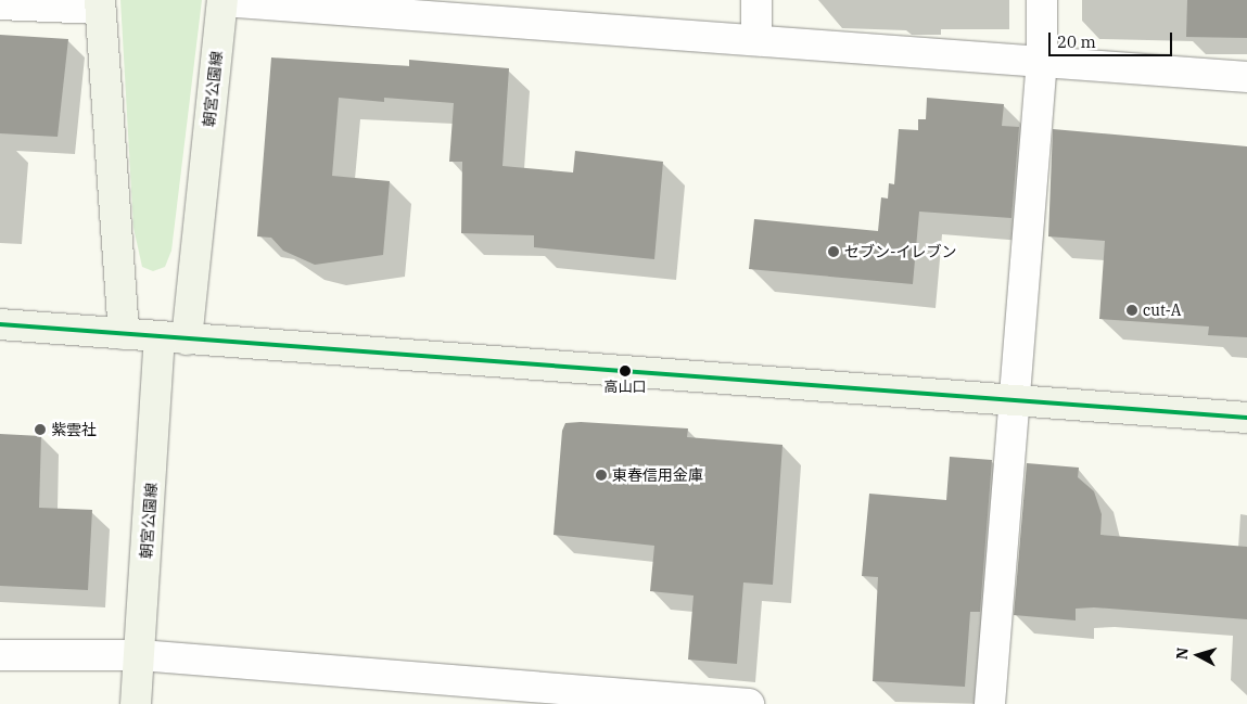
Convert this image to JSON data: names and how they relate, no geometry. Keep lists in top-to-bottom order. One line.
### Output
{"streets":{"street":["朝宮公園線"]},"places":["セブン-イレブン","cut-A","高山口","紫雲社","東春信用金庫"],"scale_bar":"20 m","north":"left"}
